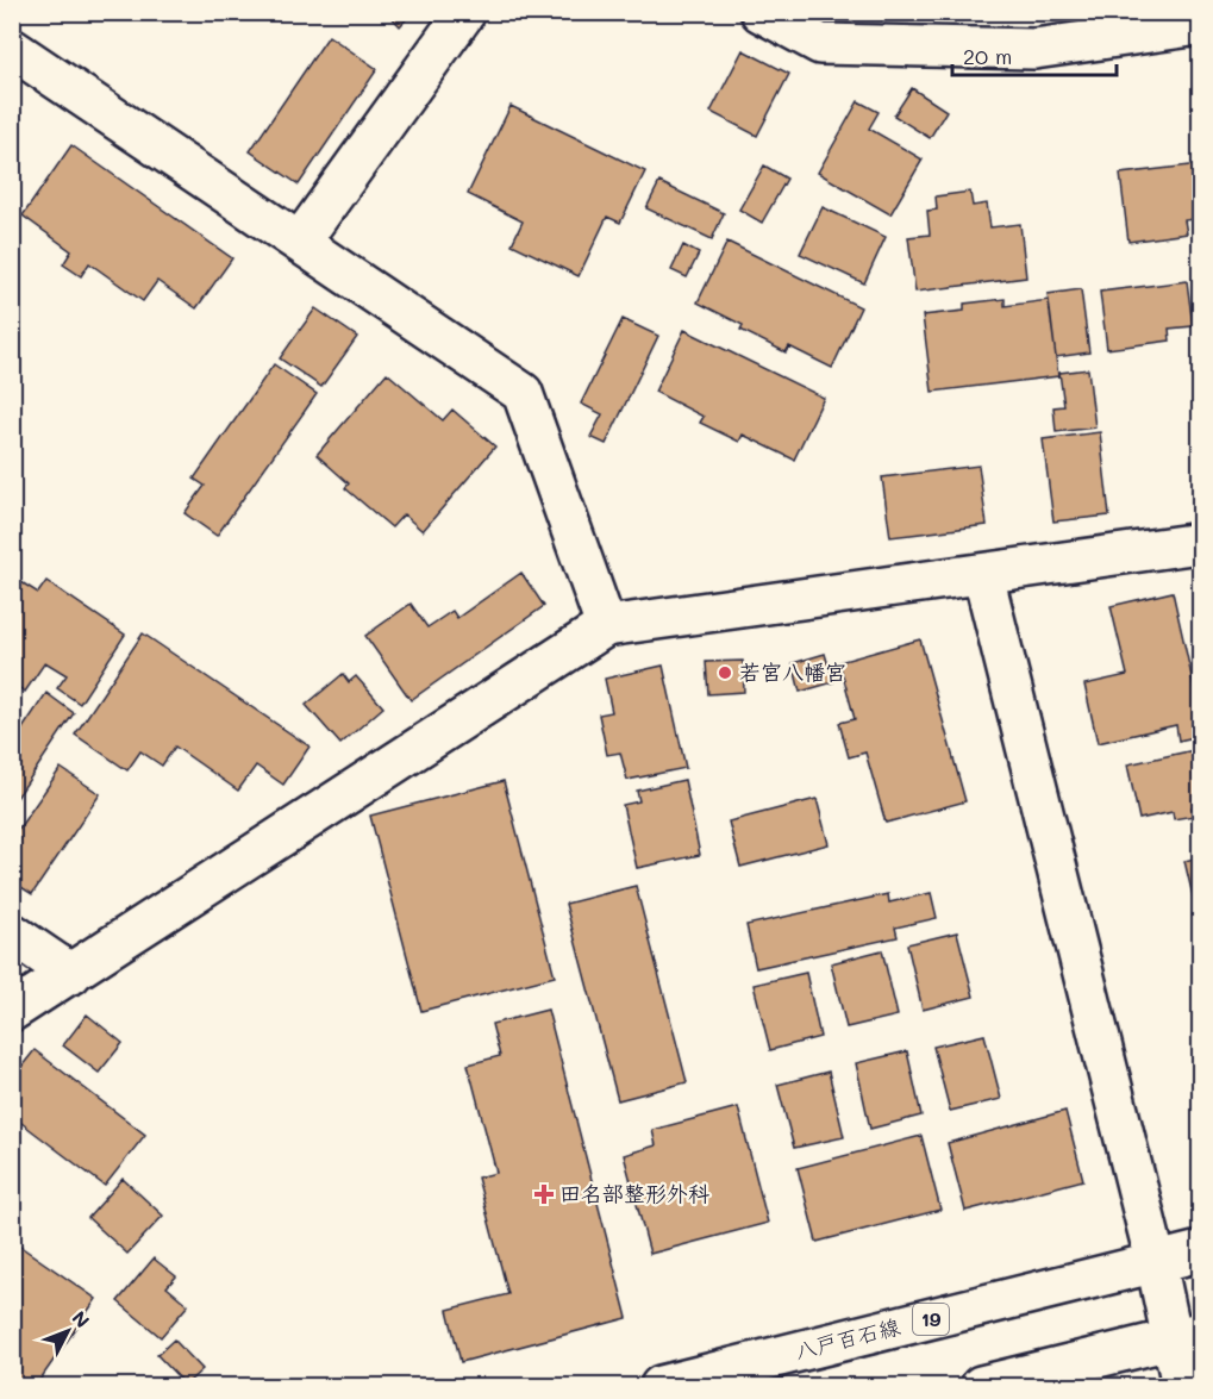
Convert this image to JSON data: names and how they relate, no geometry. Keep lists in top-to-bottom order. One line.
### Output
{"streets":{"street":["19","八戸百石線"]},"places":{"other":["若宮八幡宮"],"health":["田名部整形外科"]},"scale_bar":"20 m","north":"top right"}
